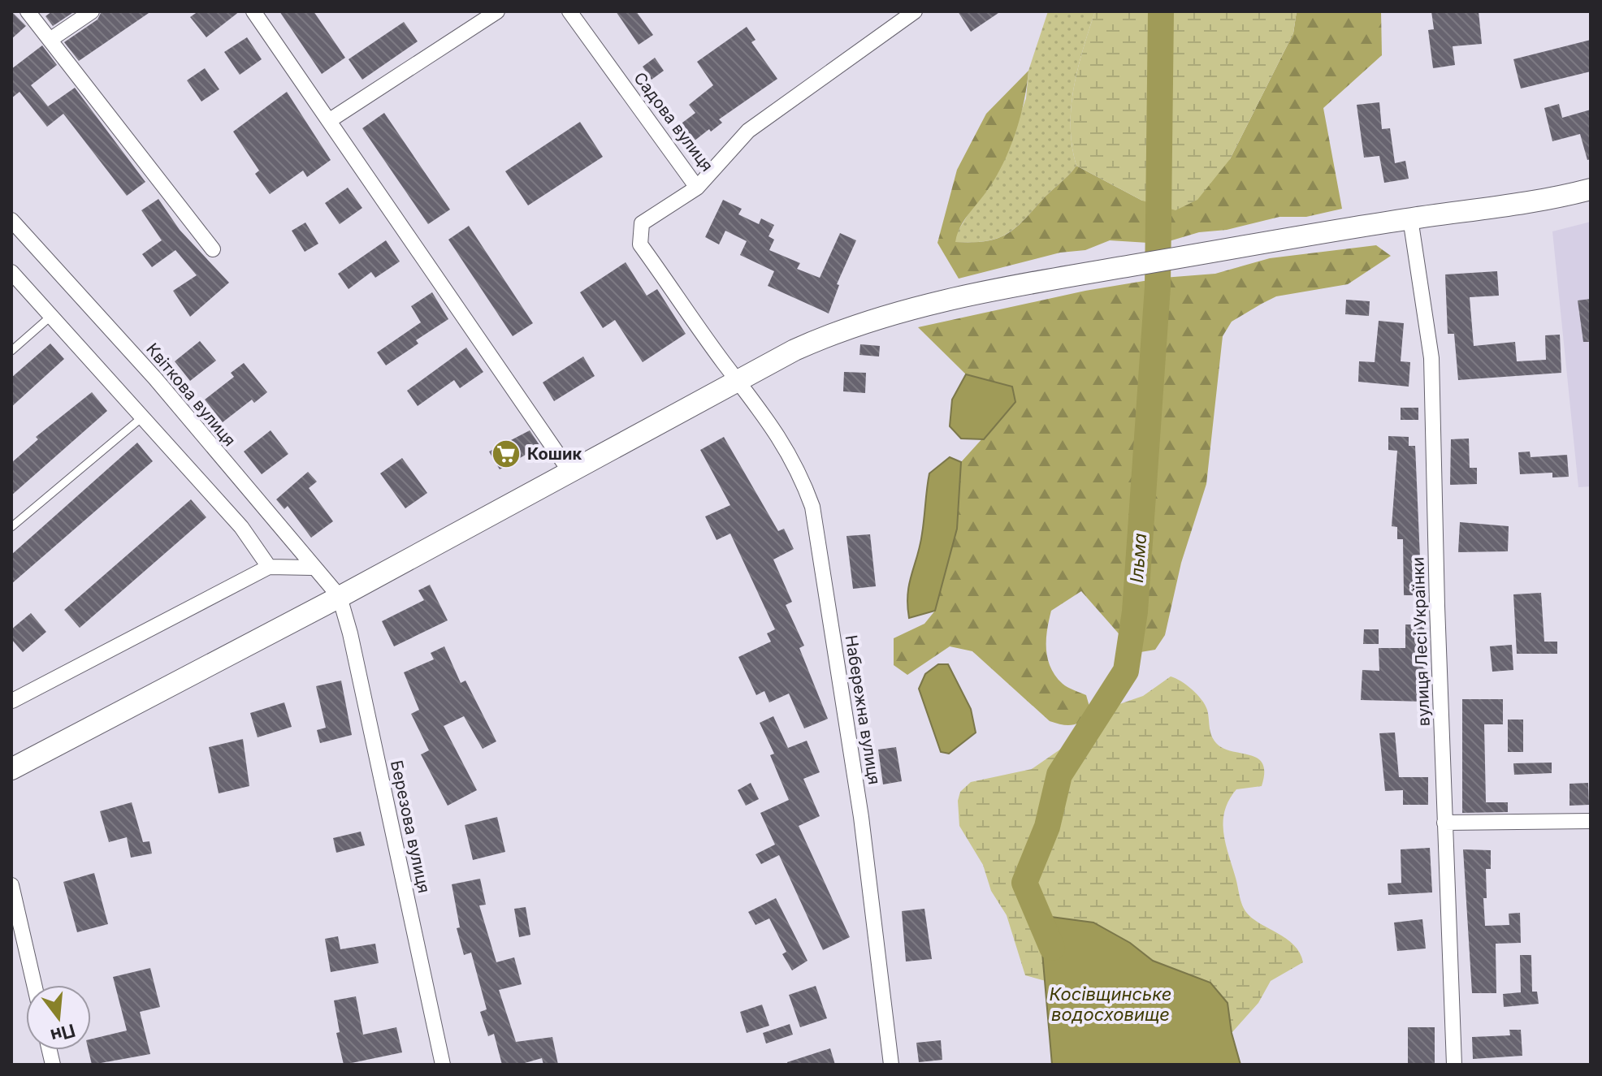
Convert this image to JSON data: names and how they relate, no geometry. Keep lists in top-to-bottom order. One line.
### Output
{"streets":{"street":["Садова вулиця","Квіткова вулиця","вулиця Лесі Українки","Набережна вулиця","Березова вулиця"]},"crossings":[["Садова вулиця","Набережна вулиця"],["Квіткова вулиця","Березова вулиця"]],"water":["Ільма","Косівщинське водосховище"],"places":{"supermarket":["Кошик"]},"north":"bottom"}
